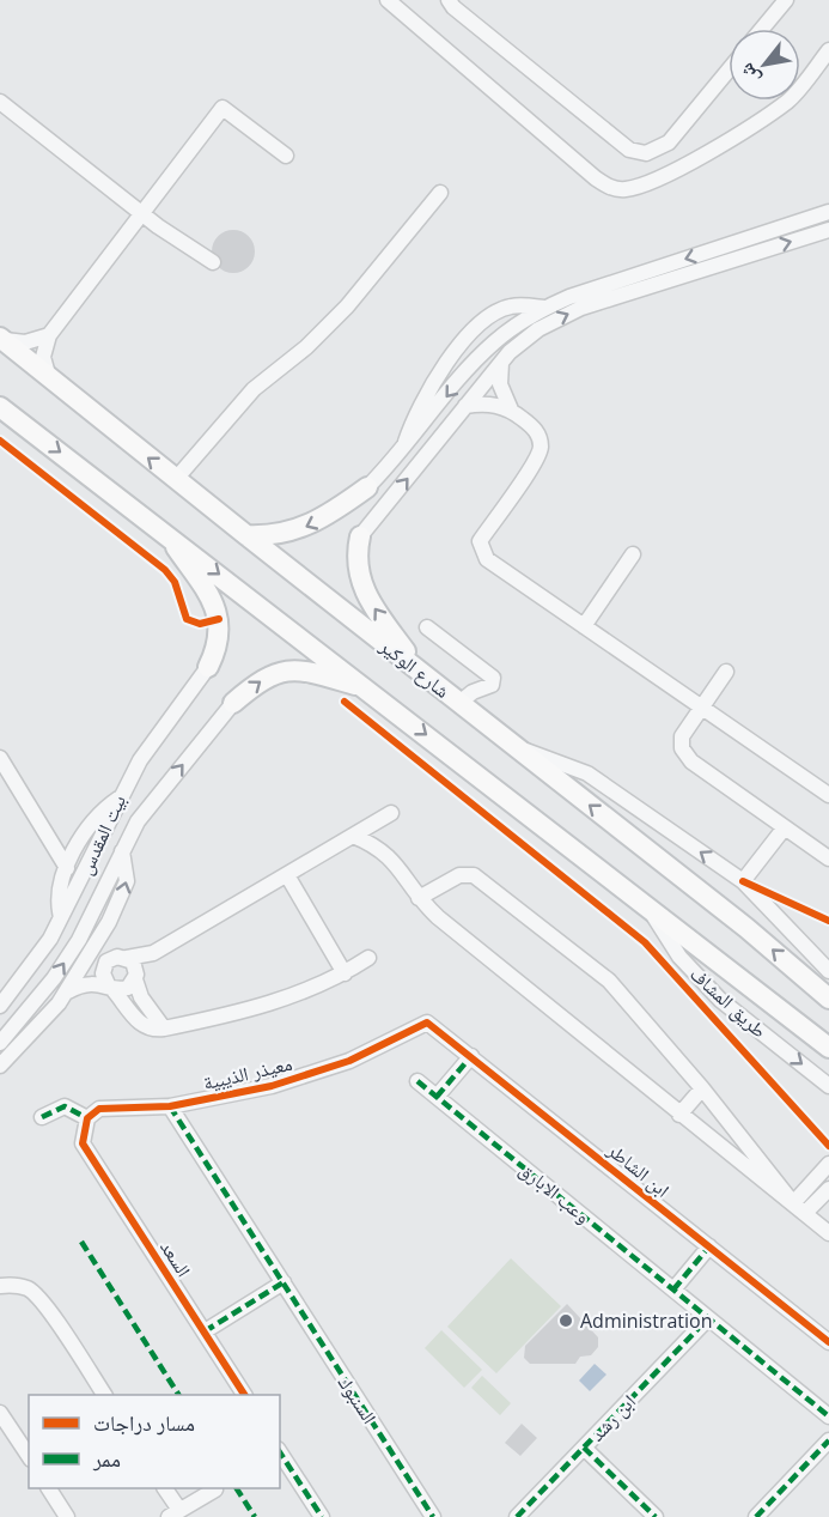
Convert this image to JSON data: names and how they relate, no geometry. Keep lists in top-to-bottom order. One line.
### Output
{"streets":{"main road":["شارع الوكير"],"street":["بيت المقدس","طريق المشاف","معيذر الذيبية","ابن الشاطر","وعب الابارق","السعد","السنبوك","ابن رشد"]},"crossings":[["معيذر الذيبية","ابن الشاطر"],["معيذر الذيبية","السعد"],["معيذر الذيبية","السنبوك"],["وعب الابارق","ابن رشد"]],"places":["Administration"],"legend":["مسار دراجات","ممر"],"north":"bottom left"}
